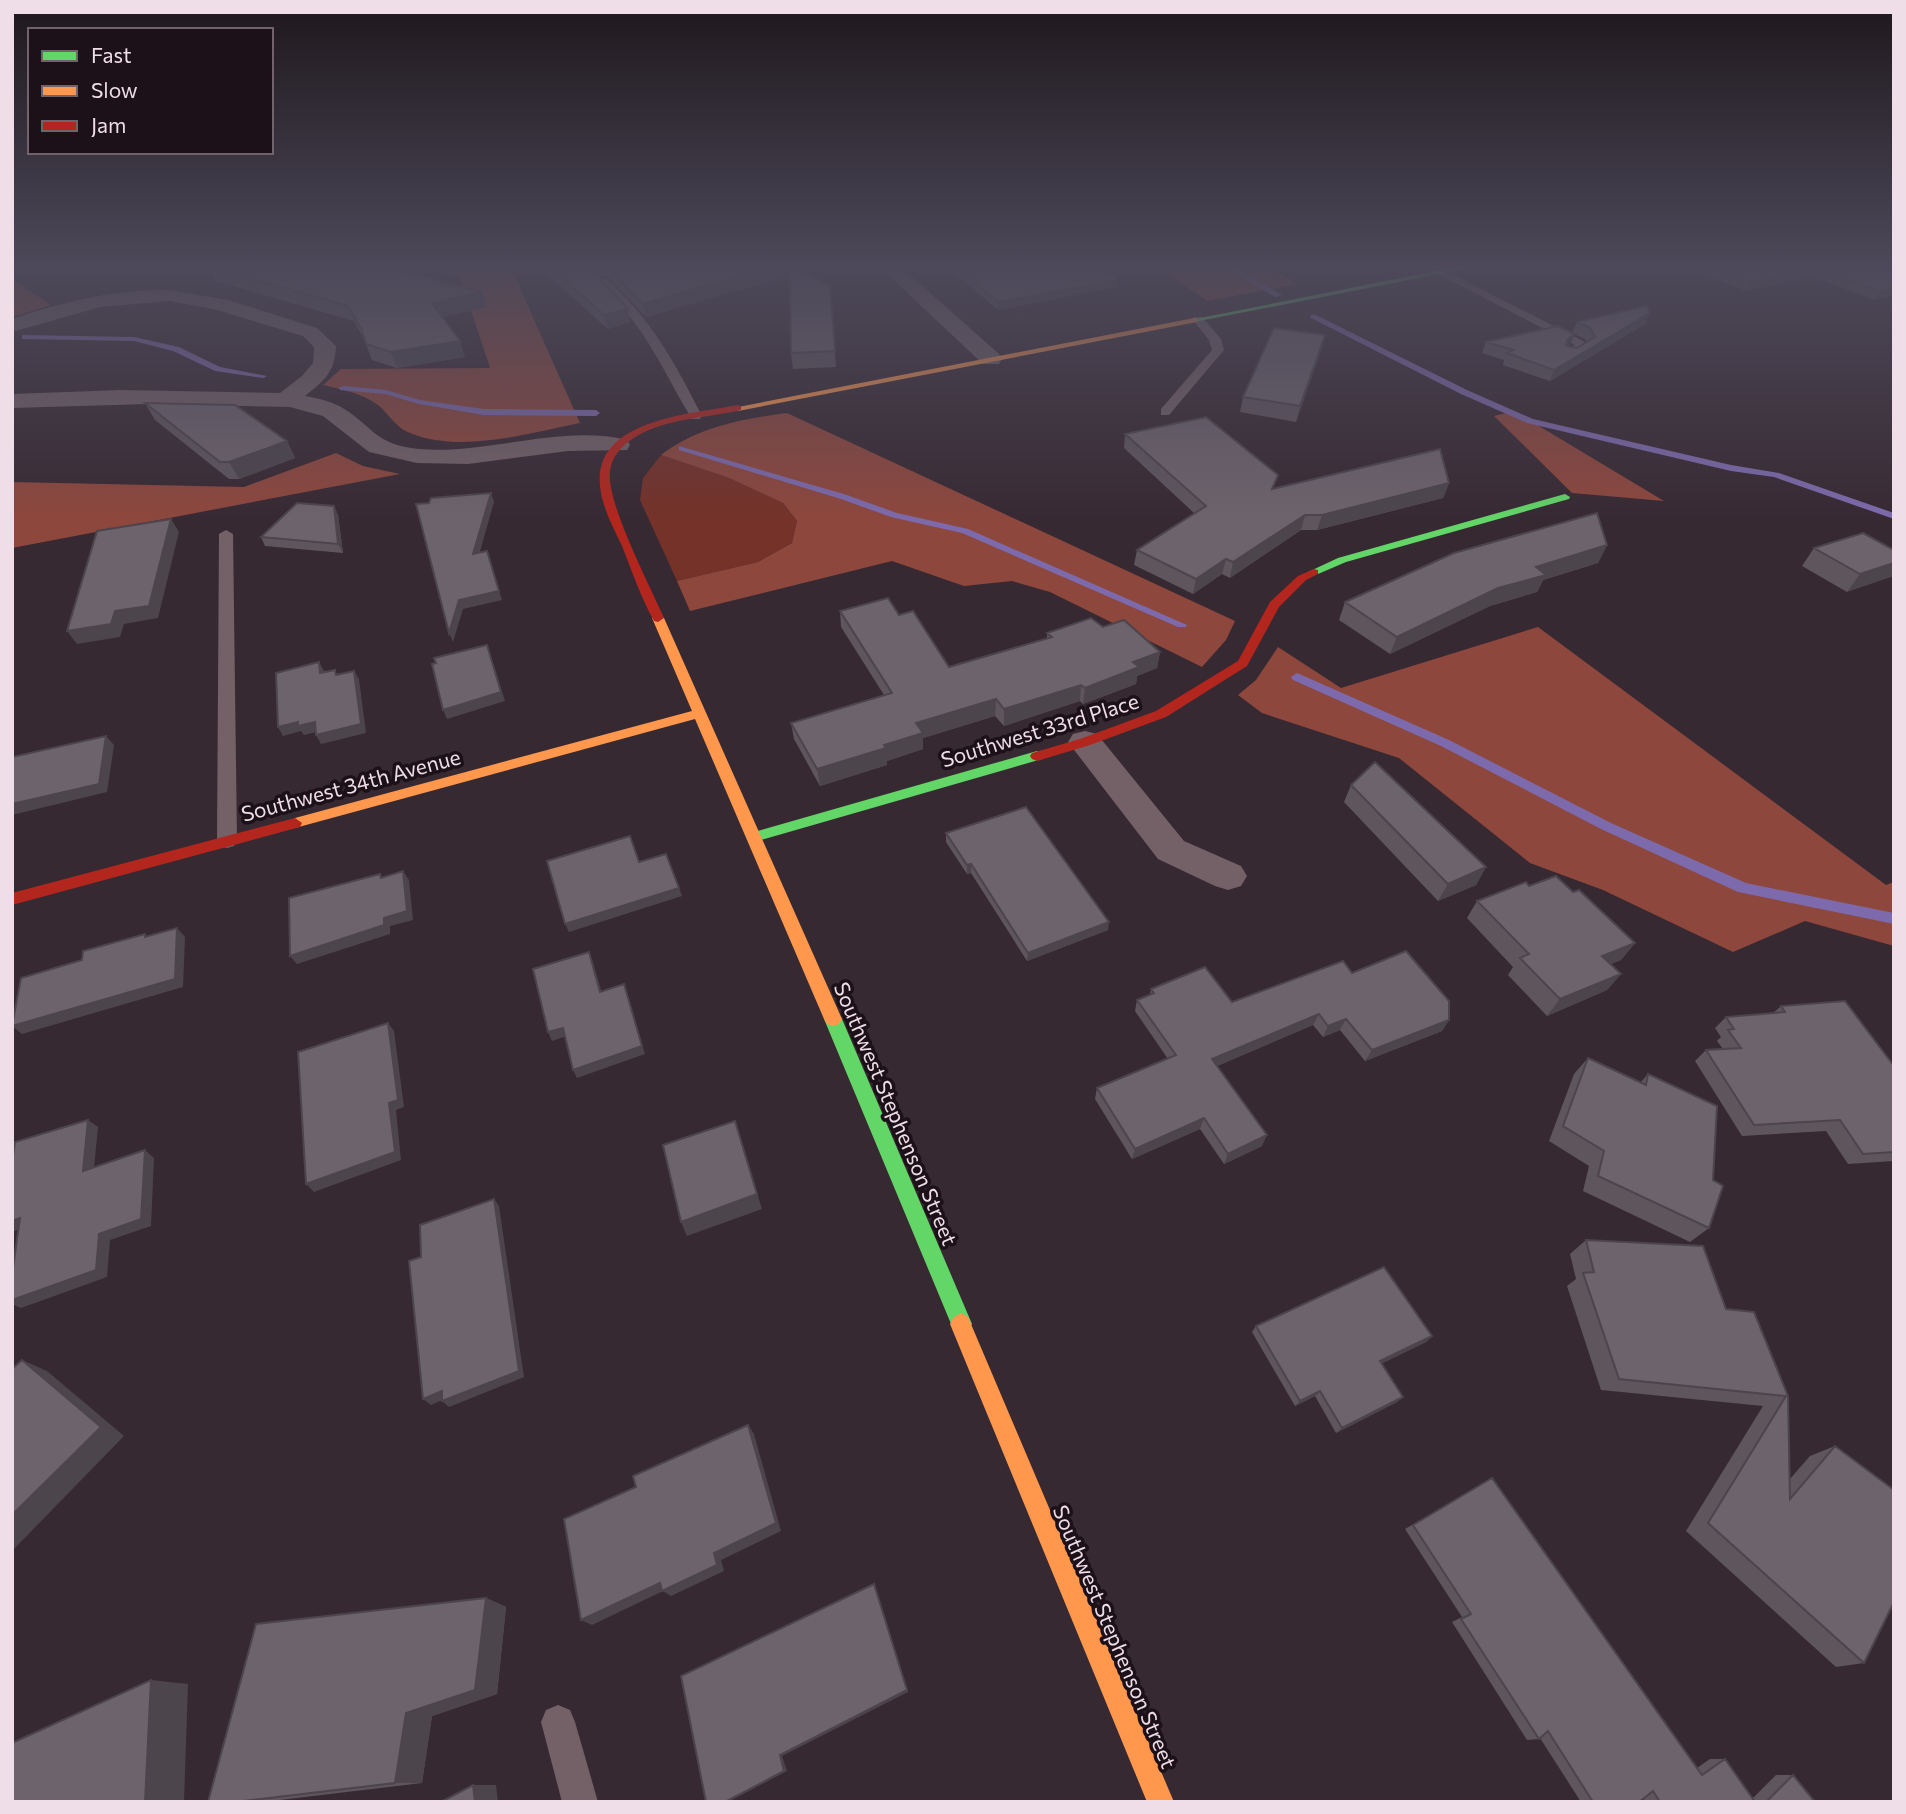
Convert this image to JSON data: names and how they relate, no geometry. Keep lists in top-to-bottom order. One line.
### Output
{"streets":{"street":["Southwest 33rd Place","Southwest 34th Avenue","Southwest Stephenson Street"]},"crossings":[["Southwest 33rd Place","Southwest Stephenson Street"],["Southwest 34th Avenue","Southwest Stephenson Street"]],"legend":["Fast","Slow","Jam"]}
